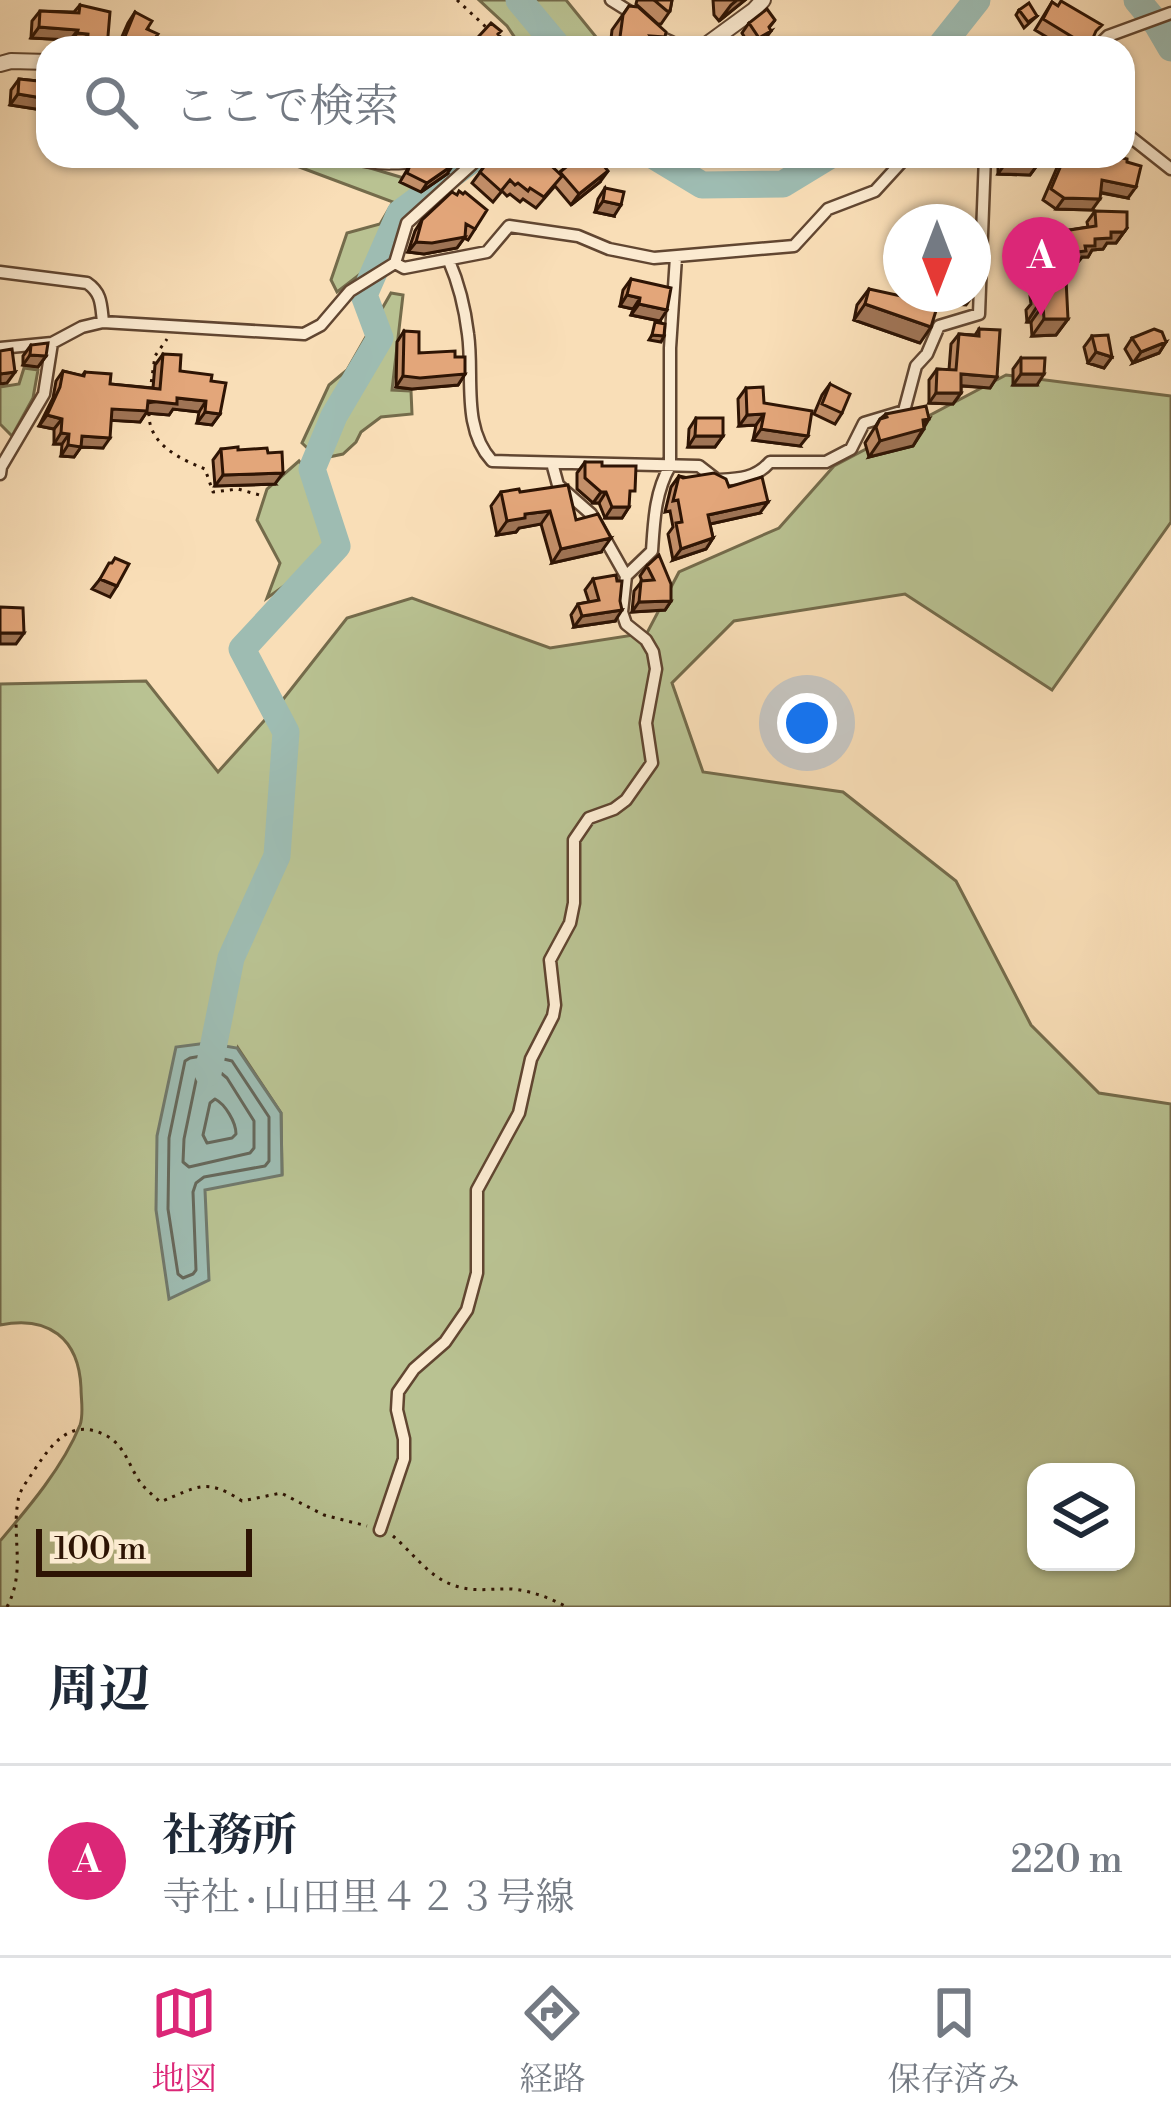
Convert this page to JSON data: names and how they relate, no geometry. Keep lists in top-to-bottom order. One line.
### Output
{"scale_bar":"100 m","north":"bottom","page":{"search":"ここで検索","pins":"A","scale":"100 m","heading":"周辺","list":[{"mark":"A","name":"社務所","note":"寺社 · 山田里４２３号線","value":"220 m"}],"nav":["地図","経路","保存済み"]}}
